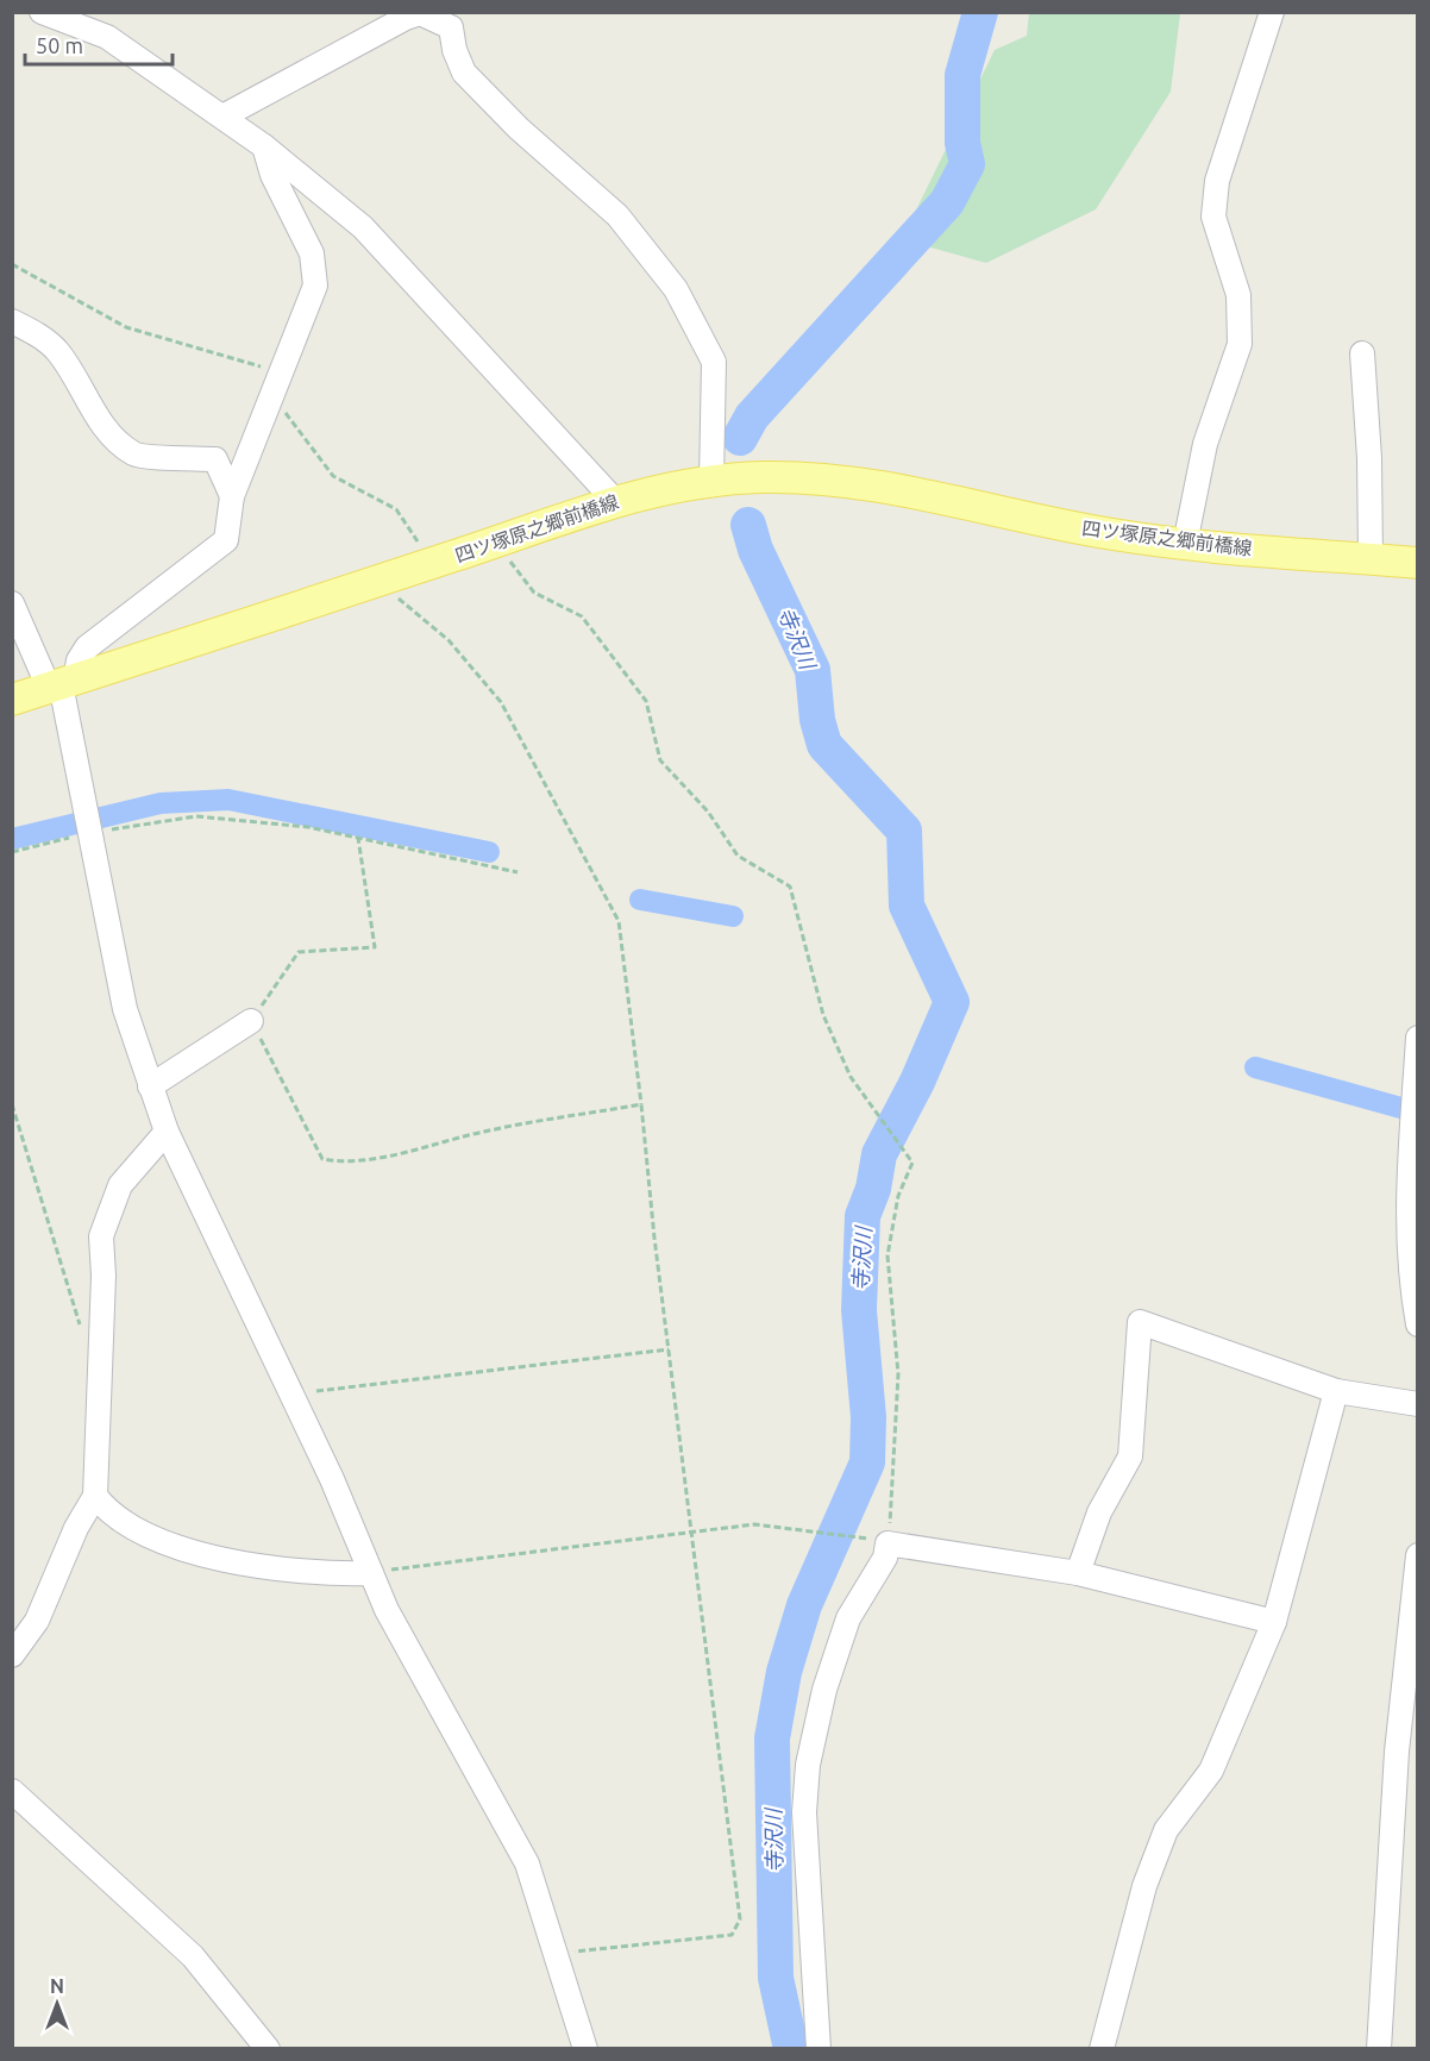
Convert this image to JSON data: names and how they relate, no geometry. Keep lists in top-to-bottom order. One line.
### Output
{"streets":{"main road":["四ツ塚原之郷前橋線"]},"water":["寺沢川"],"scale_bar":"50 m","north":"top"}
